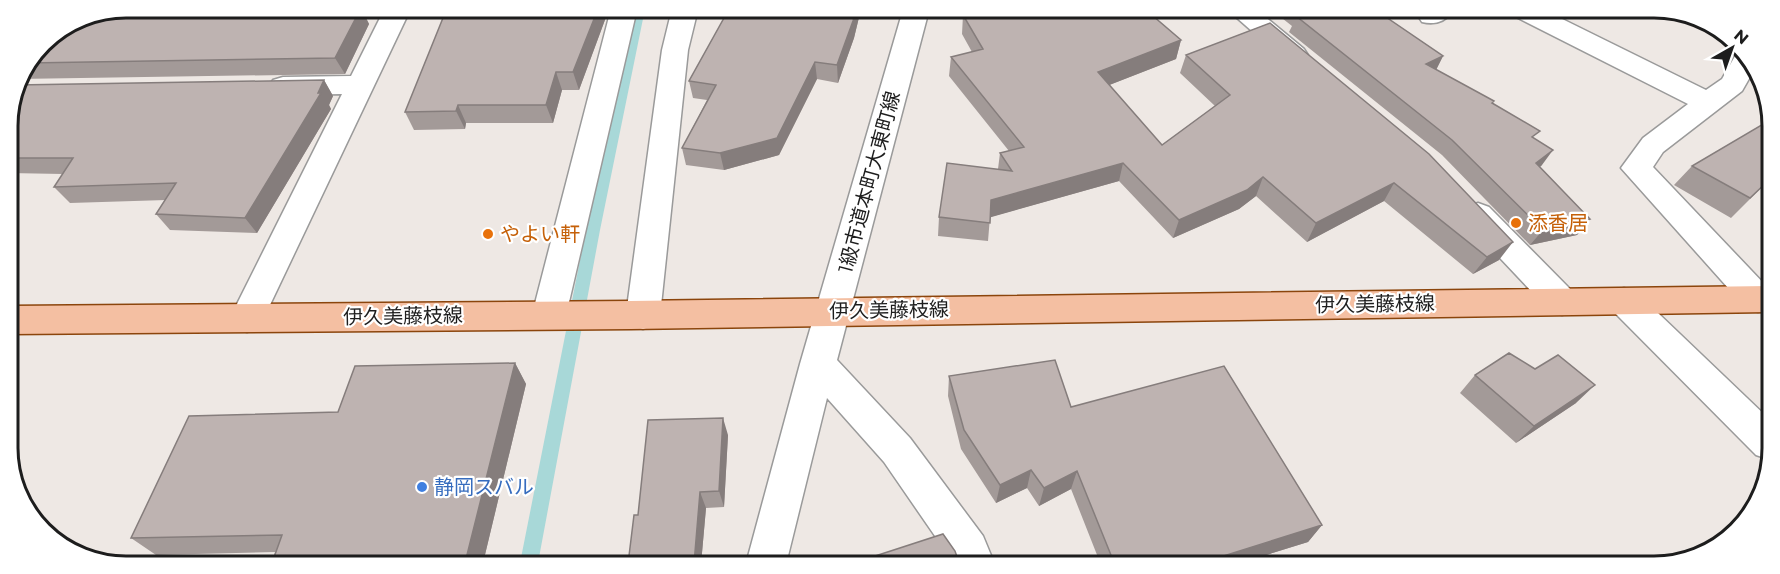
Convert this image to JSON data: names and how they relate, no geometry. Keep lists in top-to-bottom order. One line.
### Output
{"streets":{"main road":["伊久美藤枝線"],"street":["1級市道本町大東町線"]},"crossings":[["1級市道本町大東町線","伊久美藤枝線"]],"places":["添香居","やよい軒","静岡スバル"],"north":"top right"}
